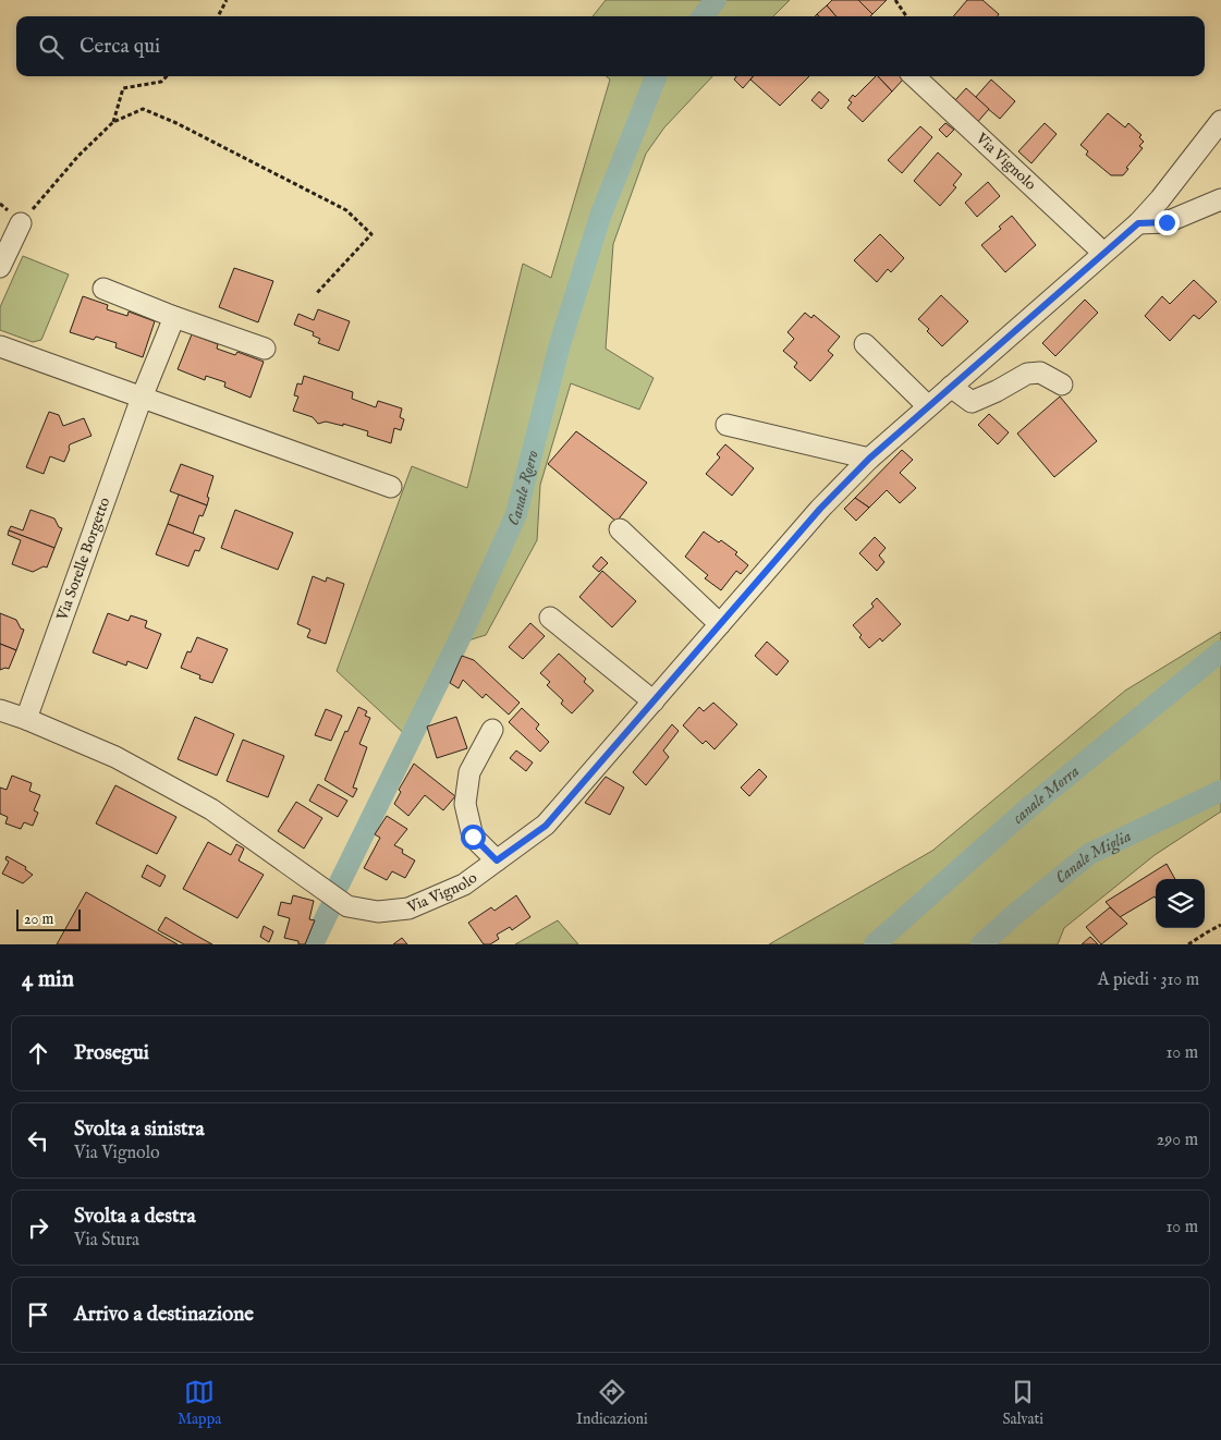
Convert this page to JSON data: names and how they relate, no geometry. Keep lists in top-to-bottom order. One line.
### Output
{"streets":{"street":["Via Vignolo","Via Sorelle Borgetto"]},"crossings":[["Via Vignolo","Via Sorelle Borgetto"]],"water":["Canale Roero","canale Morra","Canale Miglia"],"scale_bar":"20 m","page":{"search":"Cerca qui","scale":"20 m","heading":["4 min","A piedi · 310 m"],"list":[["Prosegui","10 m"],["Svolta a sinistra","Via Vignolo","290 m"],["Svolta a destra","Via Stura","10 m"],"Arrivo a destinazione"],"nav":["Mappa","Indicazioni","Salvati"]}}
